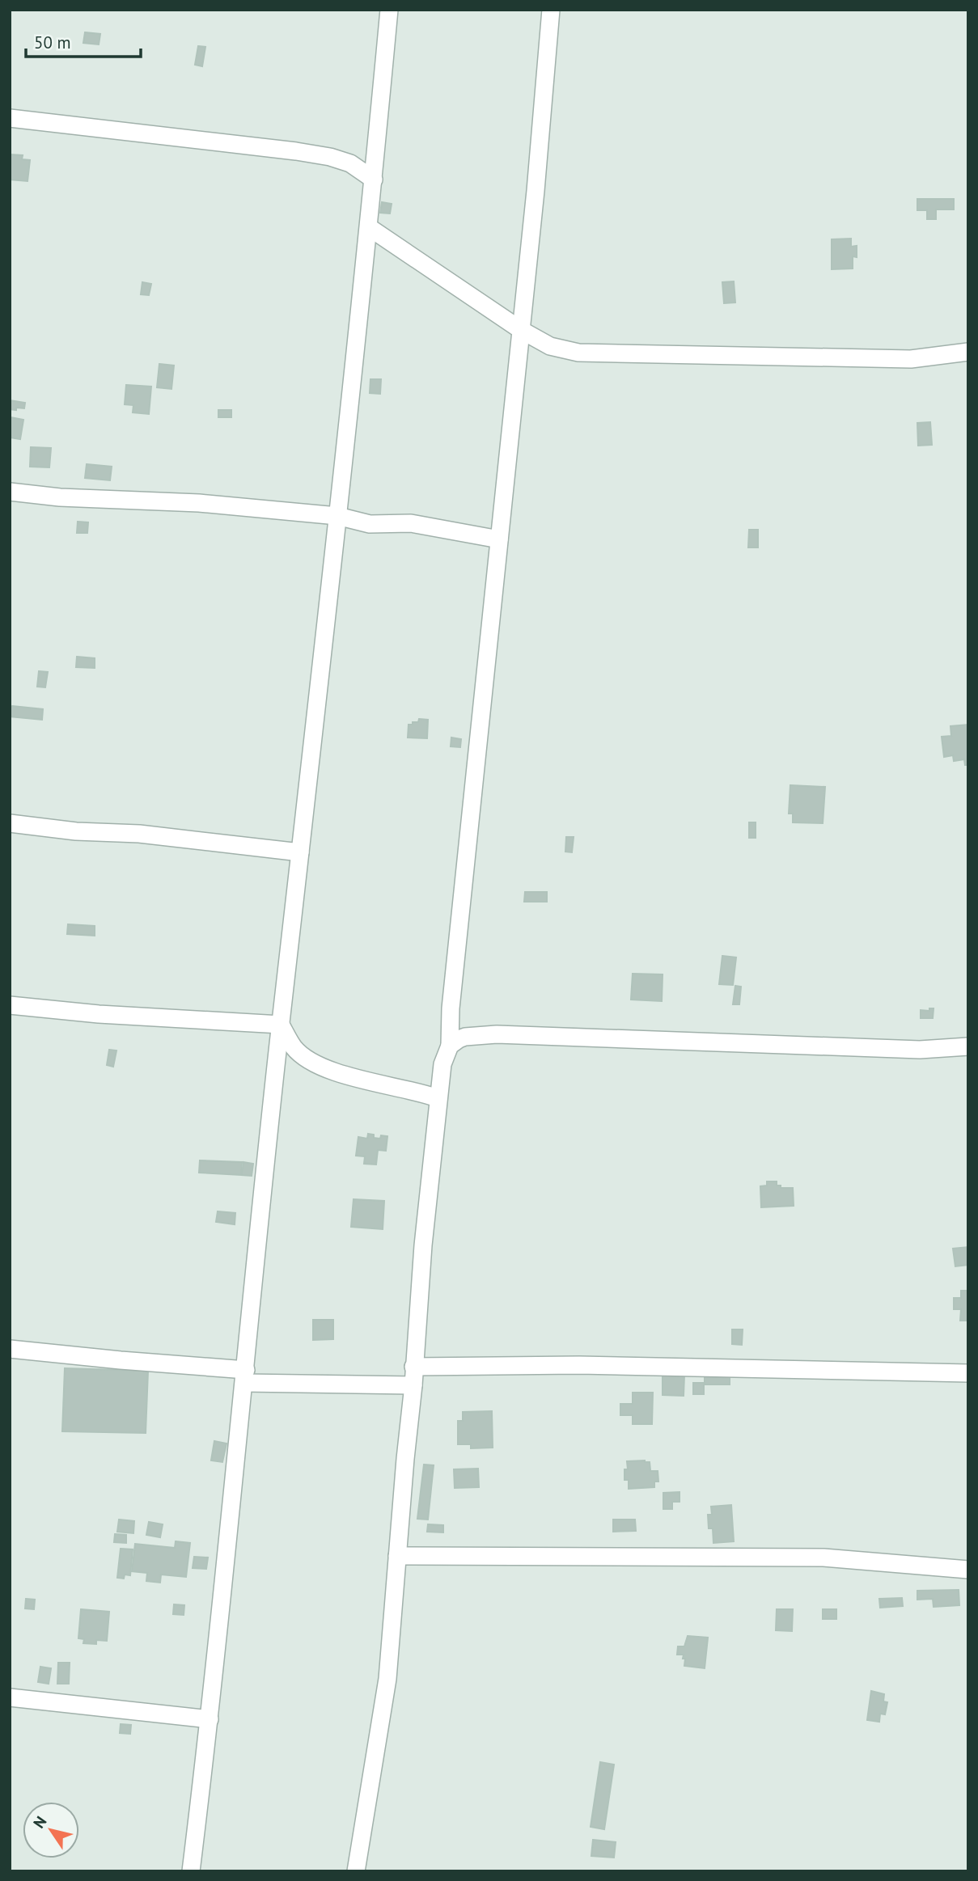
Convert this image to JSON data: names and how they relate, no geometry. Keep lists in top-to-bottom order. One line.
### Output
{"scale_bar":"50 m","north":"top left"}
